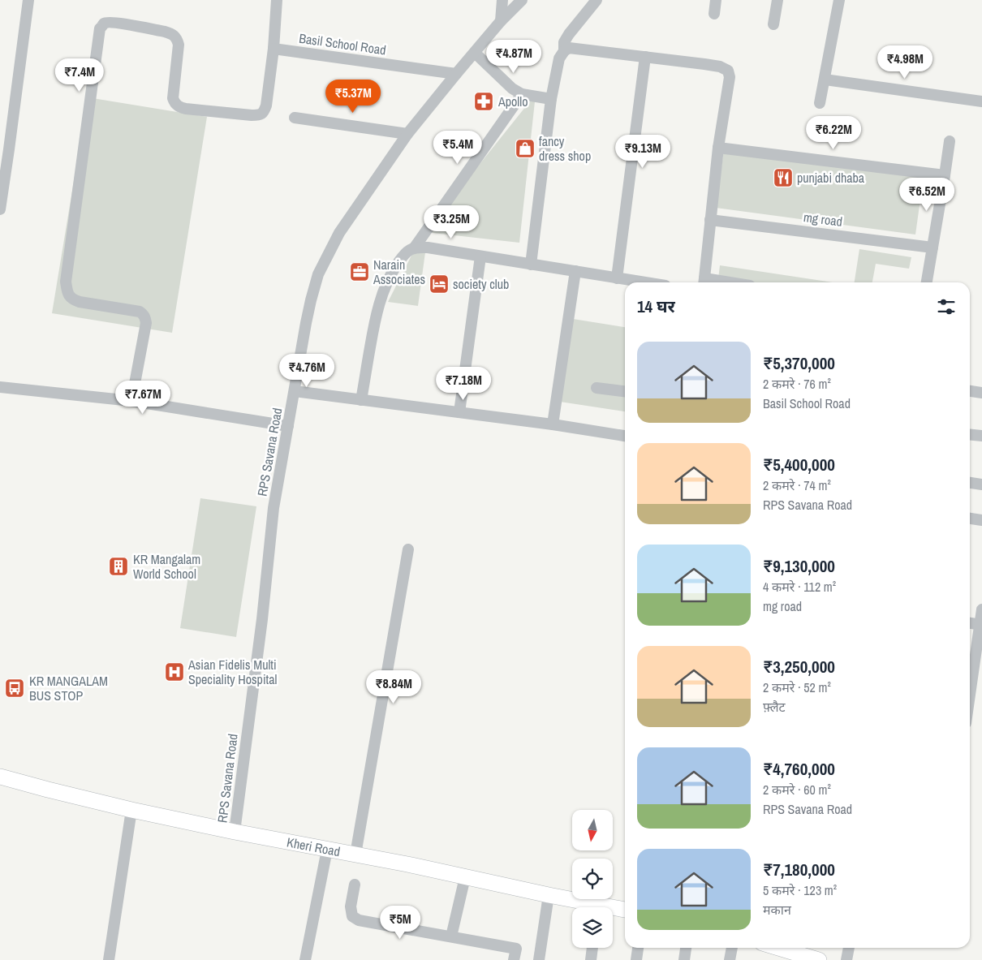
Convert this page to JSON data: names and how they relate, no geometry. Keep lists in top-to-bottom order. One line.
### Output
{"streets":{"street":["Basil School Road","mg road","RPS Savana Road","Kheri Road"]},"crossings":[["Basil School Road","RPS Savana Road"],["RPS Savana Road","Kheri Road"]],"places":{"pharmacy":["Apollo"],"shop":["fancy dress shop"],"restaurant":["punjabi dhaba"],"office":["Narain Associates"],"hotel":["society club"],"building":["KR Mangalam World School"],"hospital":["Asian Fidelis Multi Speciality Hospital"],"bus stop":["KR MANGALAM BUS STOP"]},"north":"bottom","page":{"price":["₹4.87M","₹4.98M","₹7.4M","₹5.37M","₹6.22M","₹5.4M","₹9.13M","₹6.52M","₹3.25M","₹4.76M","₹7.18M","₹7.67M","₹8.84M","₹5M"],"heading":"14 घर","list":[{"name":"₹5,370,000","note":"2 कमरे · 76 m² · Basil School Road"},{"name":"₹5,400,000","note":"2 कमरे · 74 m² · RPS Savana Road"},{"name":"₹9,130,000","note":"4 कमरे · 112 m² · mg road"},{"name":"₹3,250,000","note":"2 कमरे · 52 m² · फ़्लैट"},{"name":"₹4,760,000","note":"2 कमरे · 60 m² · RPS Savana Road"},{"name":"₹7,180,000","note":"5 कमरे · 123 m² · मकान"}]}}
